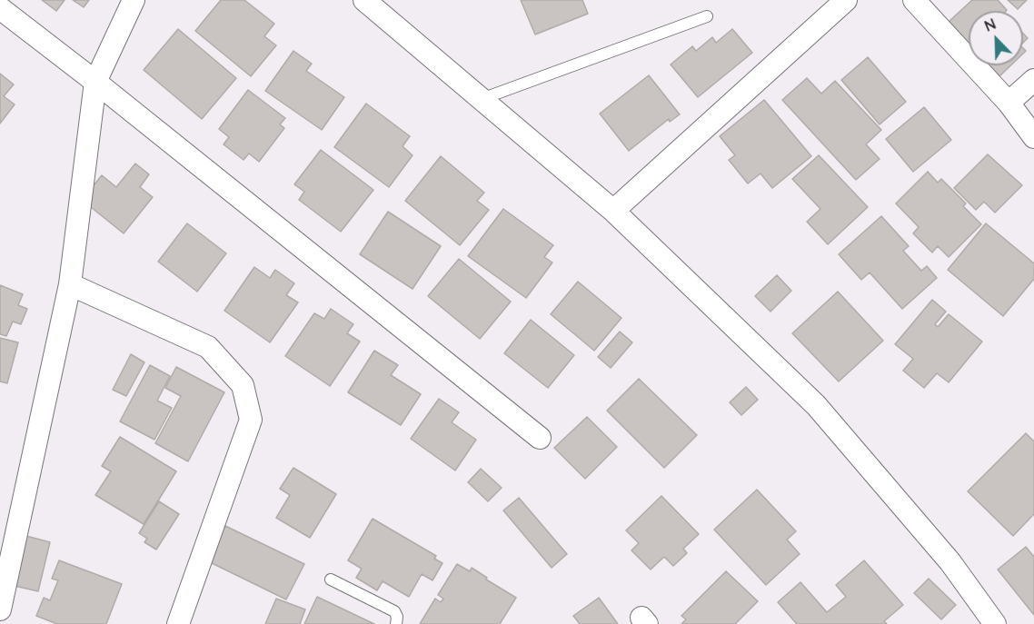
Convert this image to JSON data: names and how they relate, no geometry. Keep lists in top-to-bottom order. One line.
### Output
{"north":"top left"}
